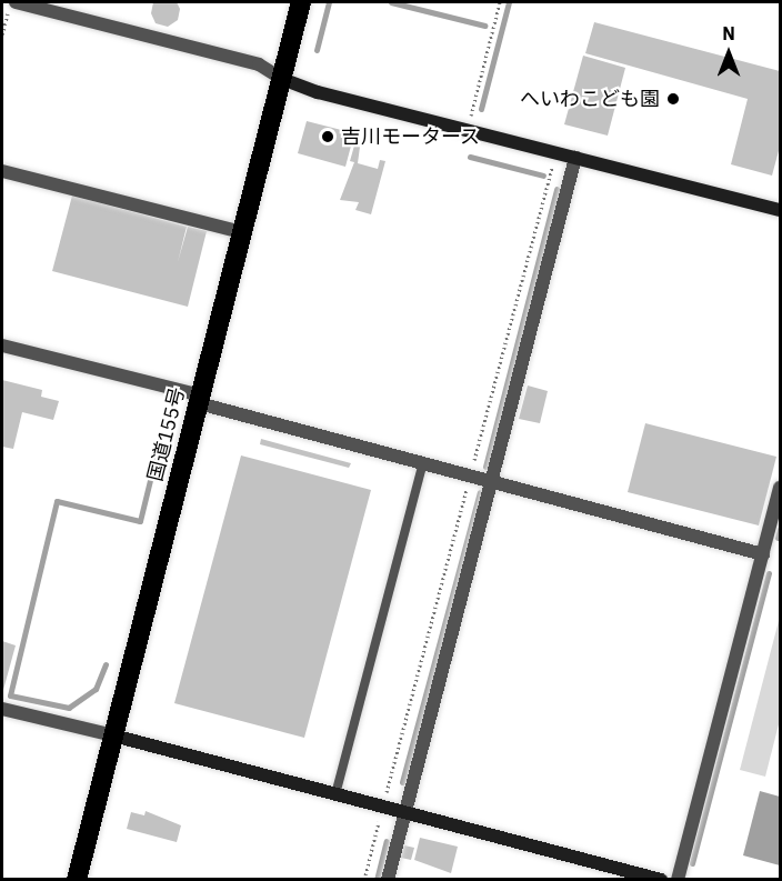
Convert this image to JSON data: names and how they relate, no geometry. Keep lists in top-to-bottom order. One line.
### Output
{"streets":{"highway":["国道155号"]},"places":["へいわこども園","吉川モータース"],"north":"top"}
